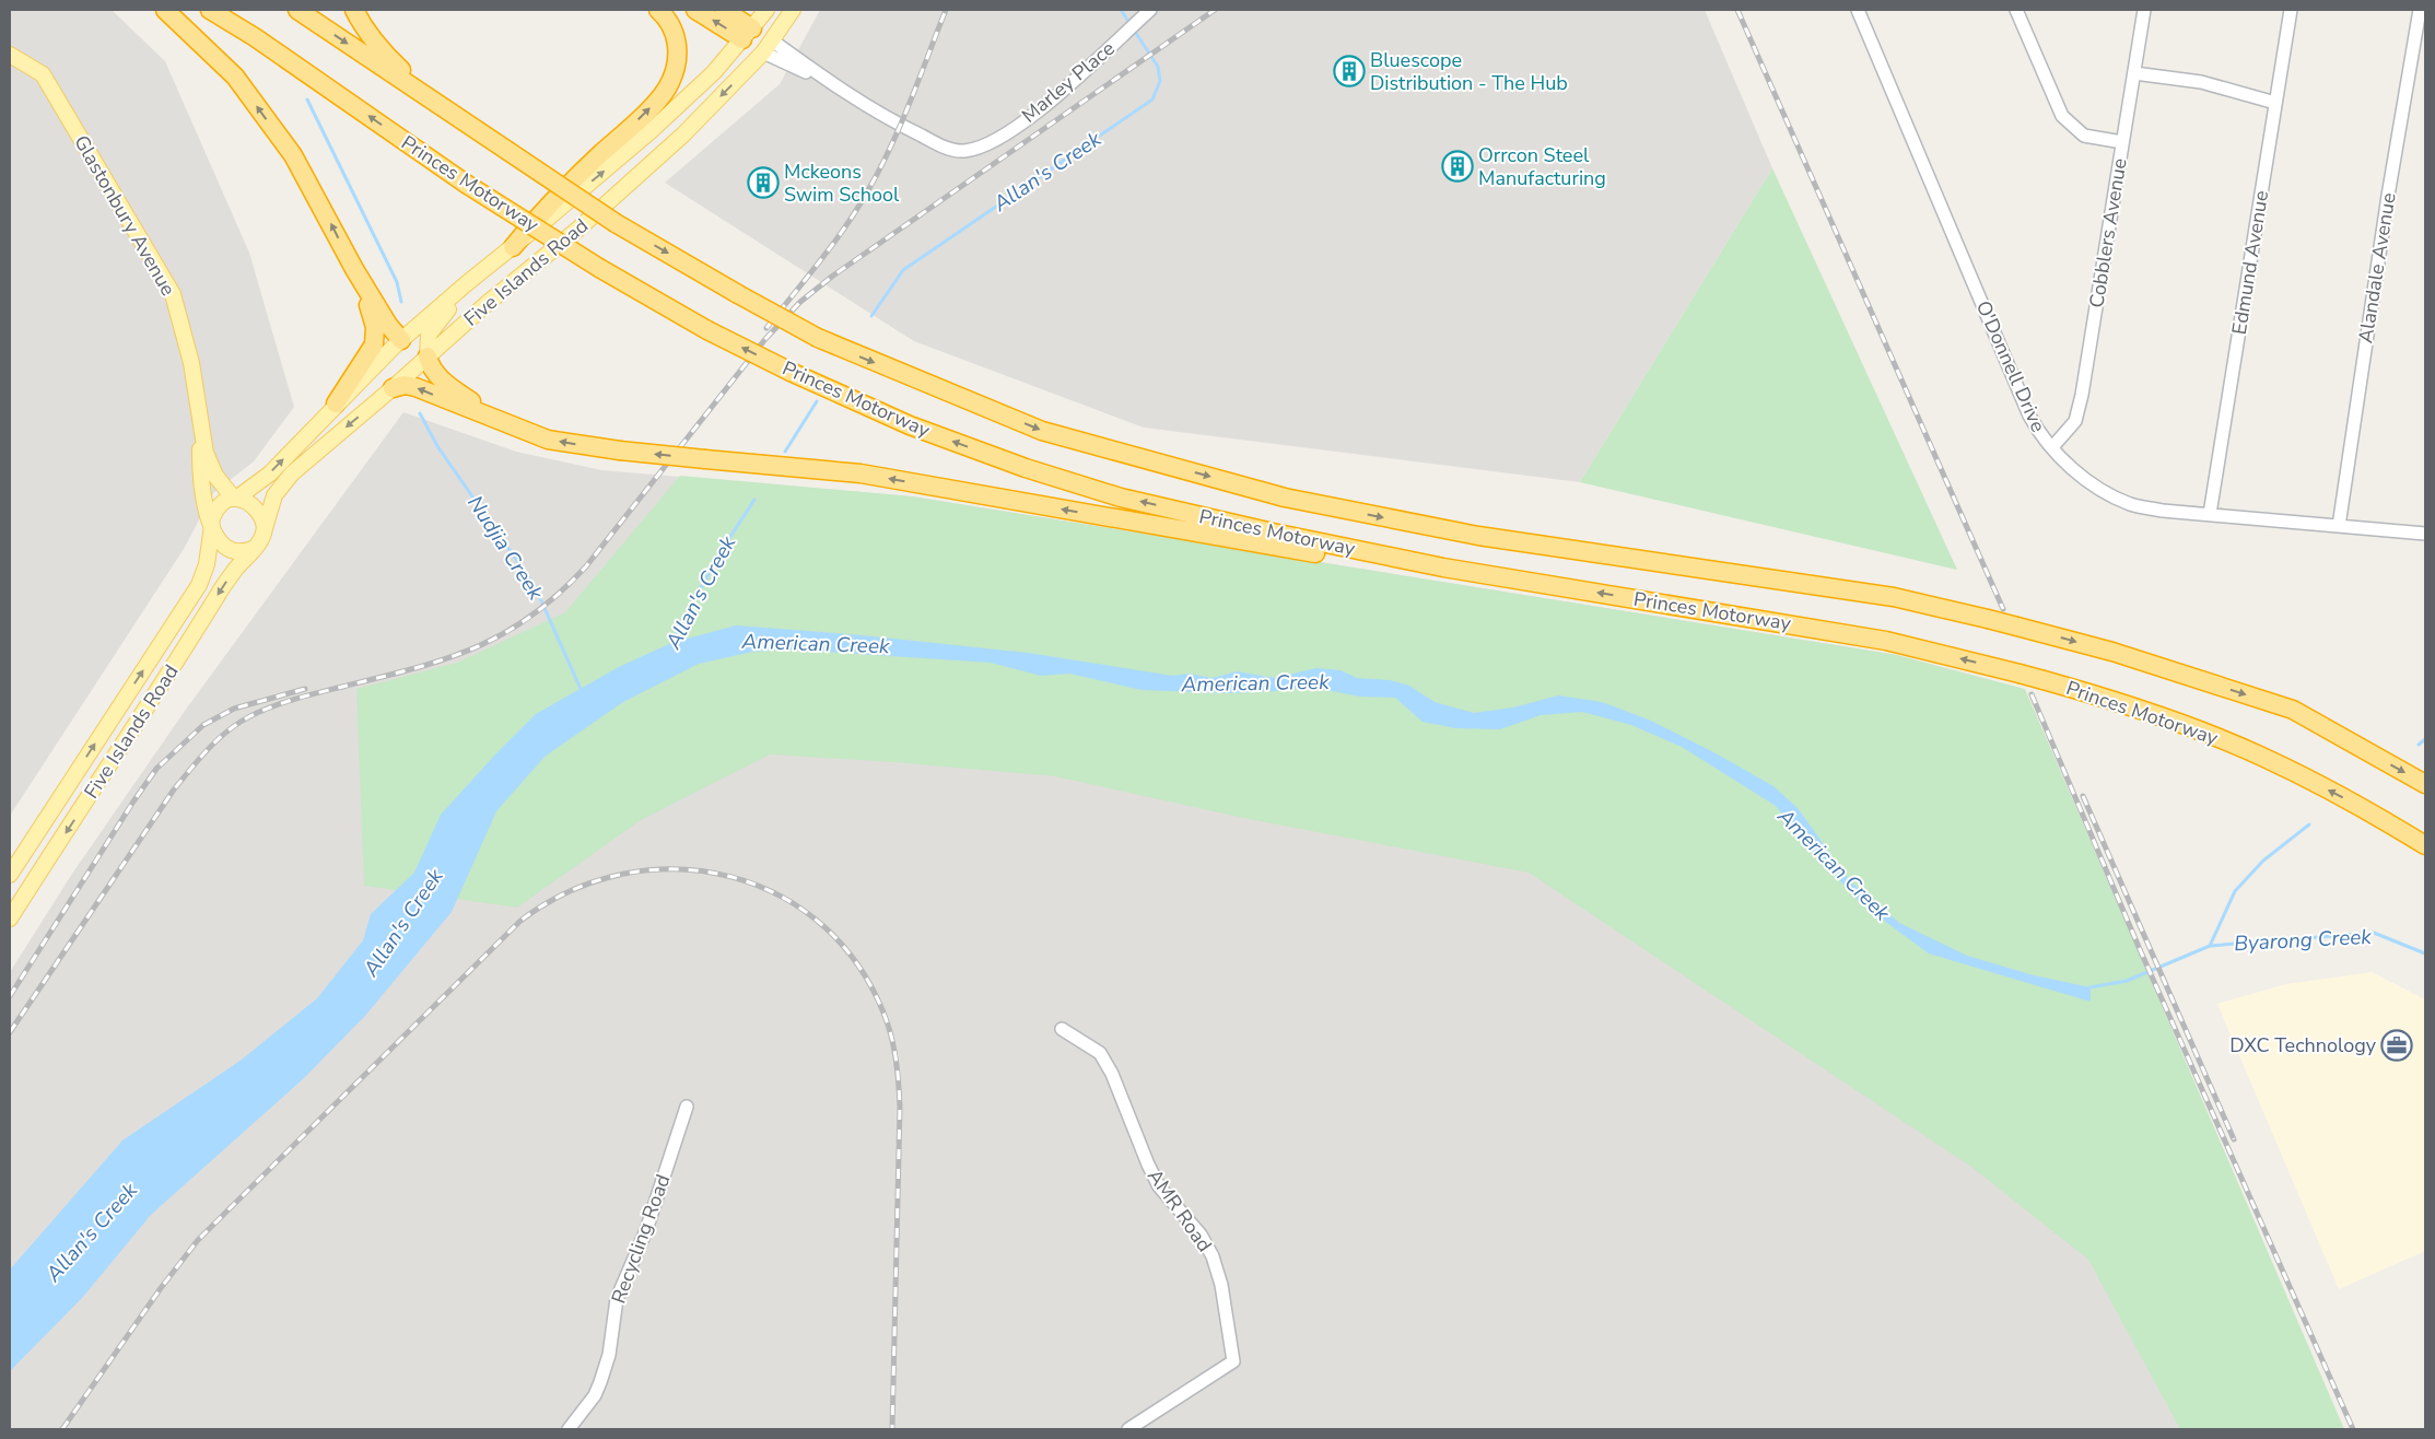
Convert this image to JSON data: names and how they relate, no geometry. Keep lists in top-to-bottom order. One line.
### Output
{"streets":{"highway":["Princes Motorway"],"main road":["Glastonbury Avenue","Five Islands Road"],"street":["Marley Place","Cobblers Avenue","Edmund Avenue","Alandale Avenue","O'Donnell Drive","AMR Road","Recycling Road"]},"crossings":[["Marley Place","Five Islands Road"],["Glastonbury Avenue","Five Islands Road"],["Cobblers Avenue","O'Donnell Drive"],["Edmund Avenue","O'Donnell Drive"],["Alandale Avenue","O'Donnell Drive"]],"water":["Allan's Creek","Nudjia Creek","American Creek","Byarong Creek"],"places":{"building":["Bluescope Distribution - The Hub","Orrcon Steel Manufacturing","Mckeons Swim School"],"office":["DXC Technology"]}}
